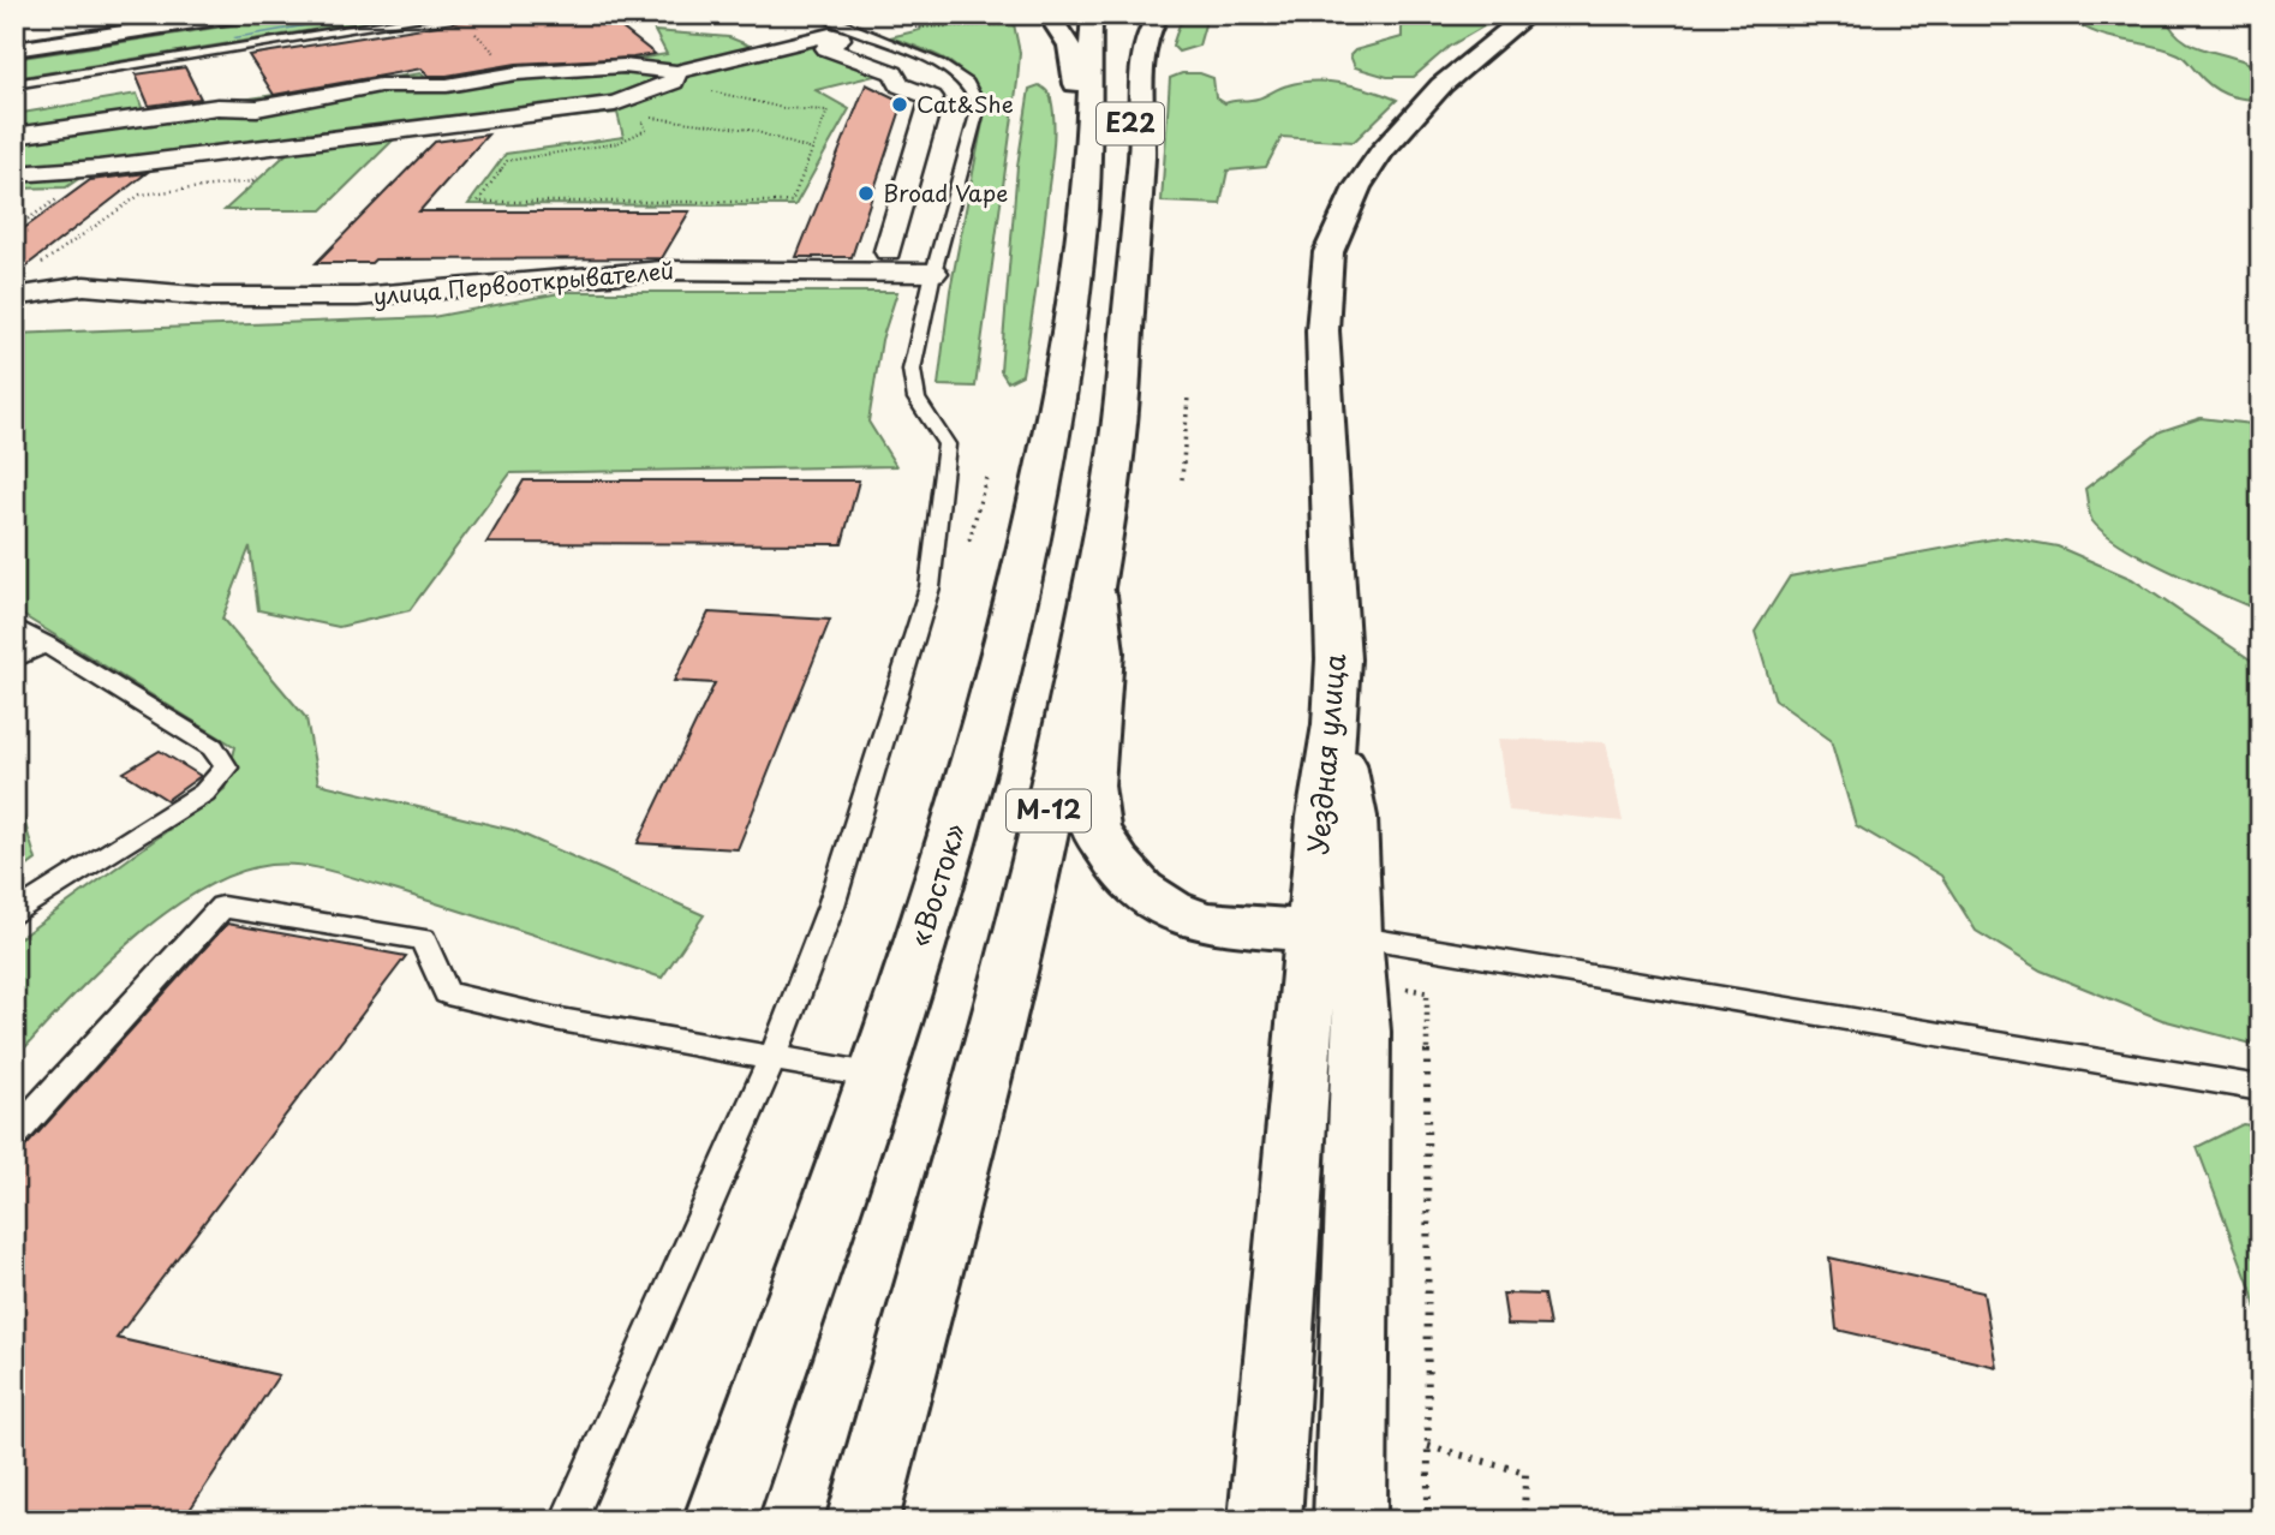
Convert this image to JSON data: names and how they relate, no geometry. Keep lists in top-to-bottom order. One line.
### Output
{"streets":{"main road":["E22","Уездная улица","М-12","«Восток»"],"street":["улица Первооткрывателей"]},"crossings":[["E22","М-12"]],"places":["Cat&She","Broad Vape"]}
